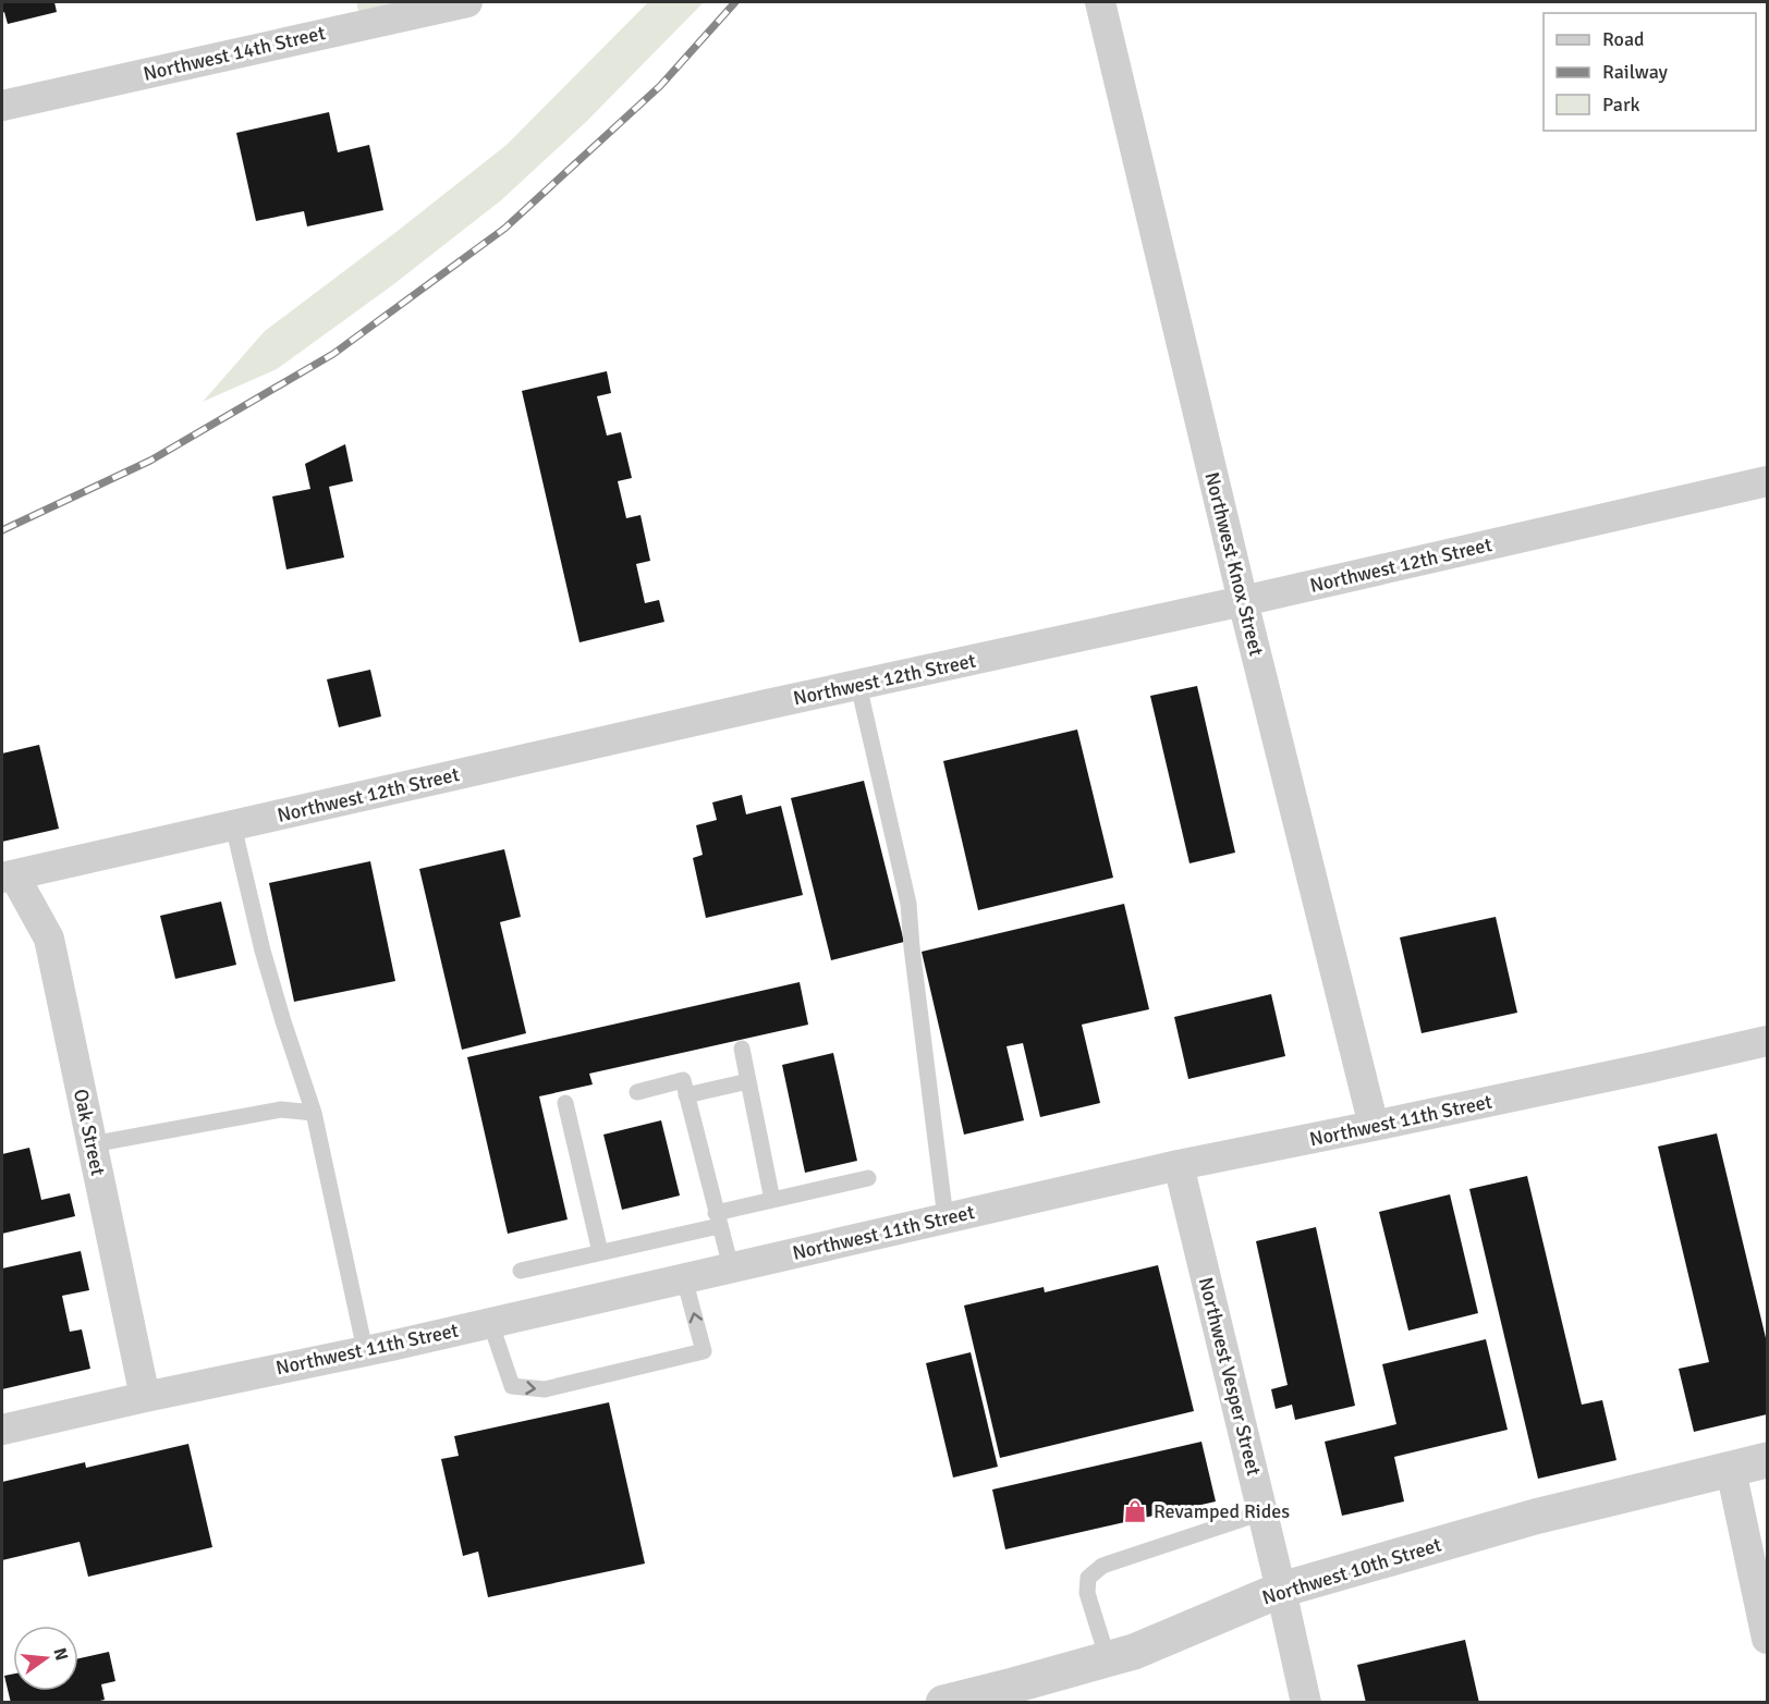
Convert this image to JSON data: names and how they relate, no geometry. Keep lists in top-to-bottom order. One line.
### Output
{"streets":{"street":["Northwest 14th Street","Northwest Knox Street","Northwest 12th Street","Northwest 11th Street","Oak Street","Northwest Vesper Street","Northwest 10th Street"]},"crossings":[["Northwest Knox Street","Northwest 12th Street"],["Northwest Knox Street","Northwest 11th Street"],["Northwest 12th Street","Oak Street"],["Northwest 11th Street","Oak Street"],["Northwest 11th Street","Northwest Vesper Street"],["Northwest Vesper Street","Northwest 10th Street"]],"places":{"shop":["Revamped Rides"]},"legend":["Road","Railway","Park"],"north":"right"}
